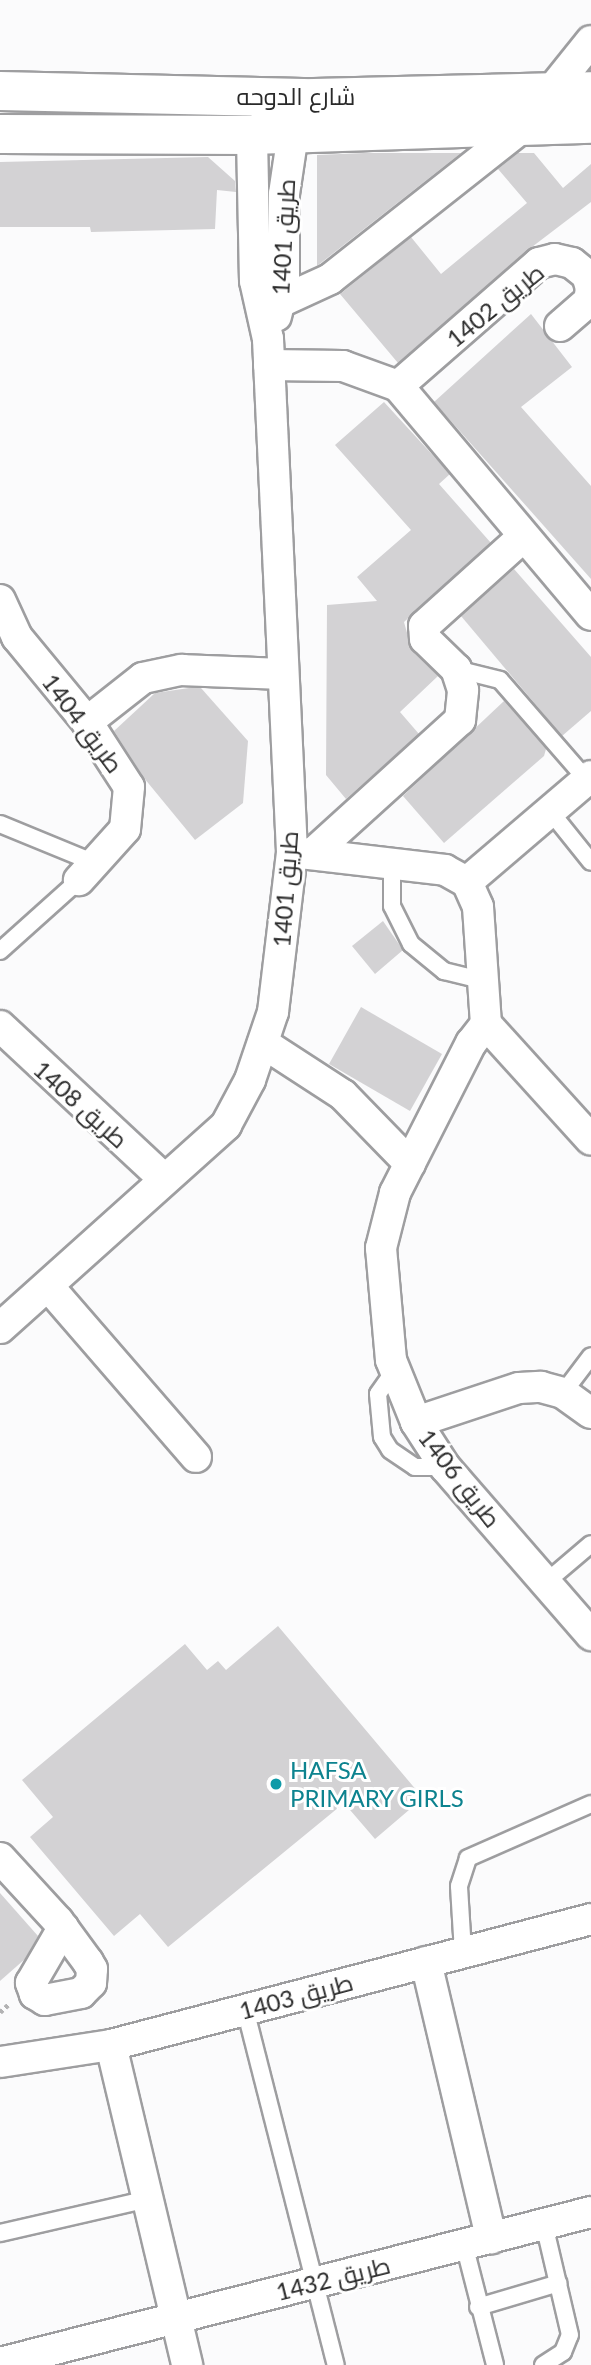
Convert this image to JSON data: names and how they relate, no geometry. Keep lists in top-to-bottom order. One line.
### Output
{"streets":{"street":["شارع الدوحه","طريق 1401","طريق 1402","طريق 1404","طريق 1408","طريق 1406","طريق 1403","طريق 1432"]},"crossings":[["شارع الدوحه","طريق 1401"],["طريق 1401","طريق 1408"]],"places":["HAFSA PRIMARY GIRLS"]}
